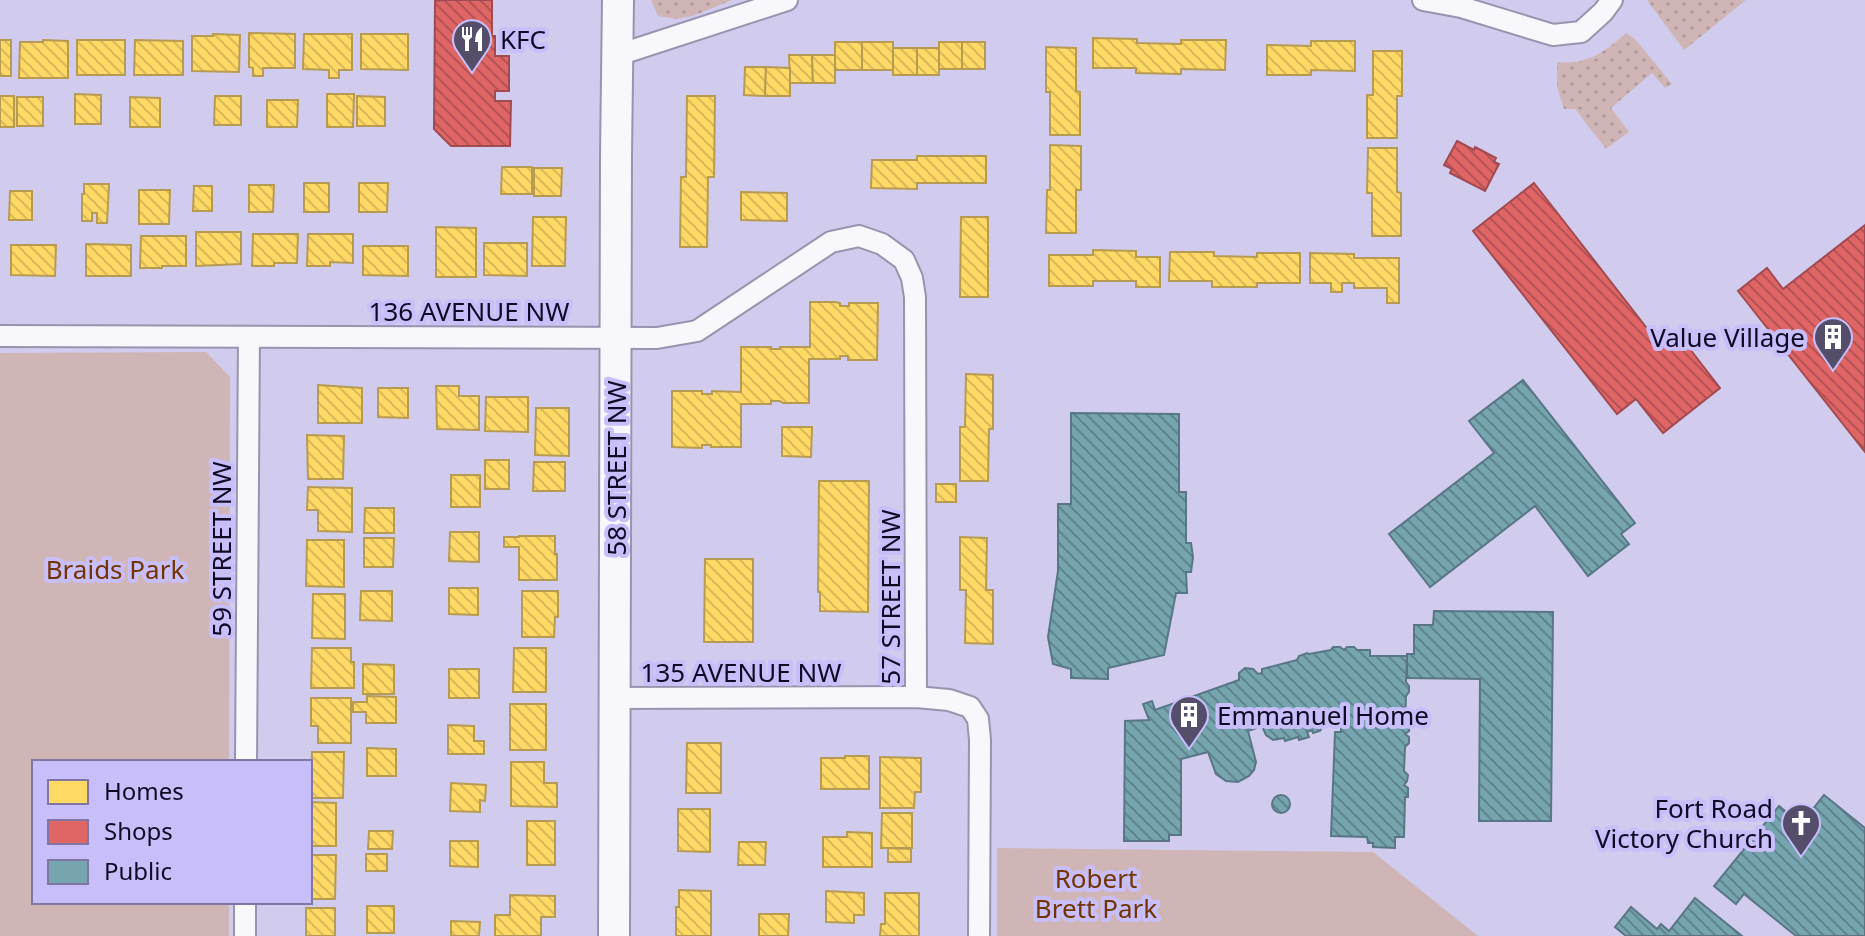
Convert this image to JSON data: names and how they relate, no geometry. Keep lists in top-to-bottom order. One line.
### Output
{"streets":{"street":["136 AVENUE NW","58 STREET NW","59 STREET NW","57 STREET NW","135 AVENUE NW"]},"crossings":[["136 AVENUE NW","58 STREET NW"],["136 AVENUE NW","59 STREET NW"],["136 AVENUE NW","57 STREET NW"],["58 STREET NW","135 AVENUE NW"],["57 STREET NW","135 AVENUE NW"]],"parks":["Braids Park","Robert Brett Park"],"places":{"restaurant":["KFC"],"building":["Value Village","Emmanuel Home"],"church":["Fort Road Victory Church"]},"legend":["Homes","Shops","Public"]}
